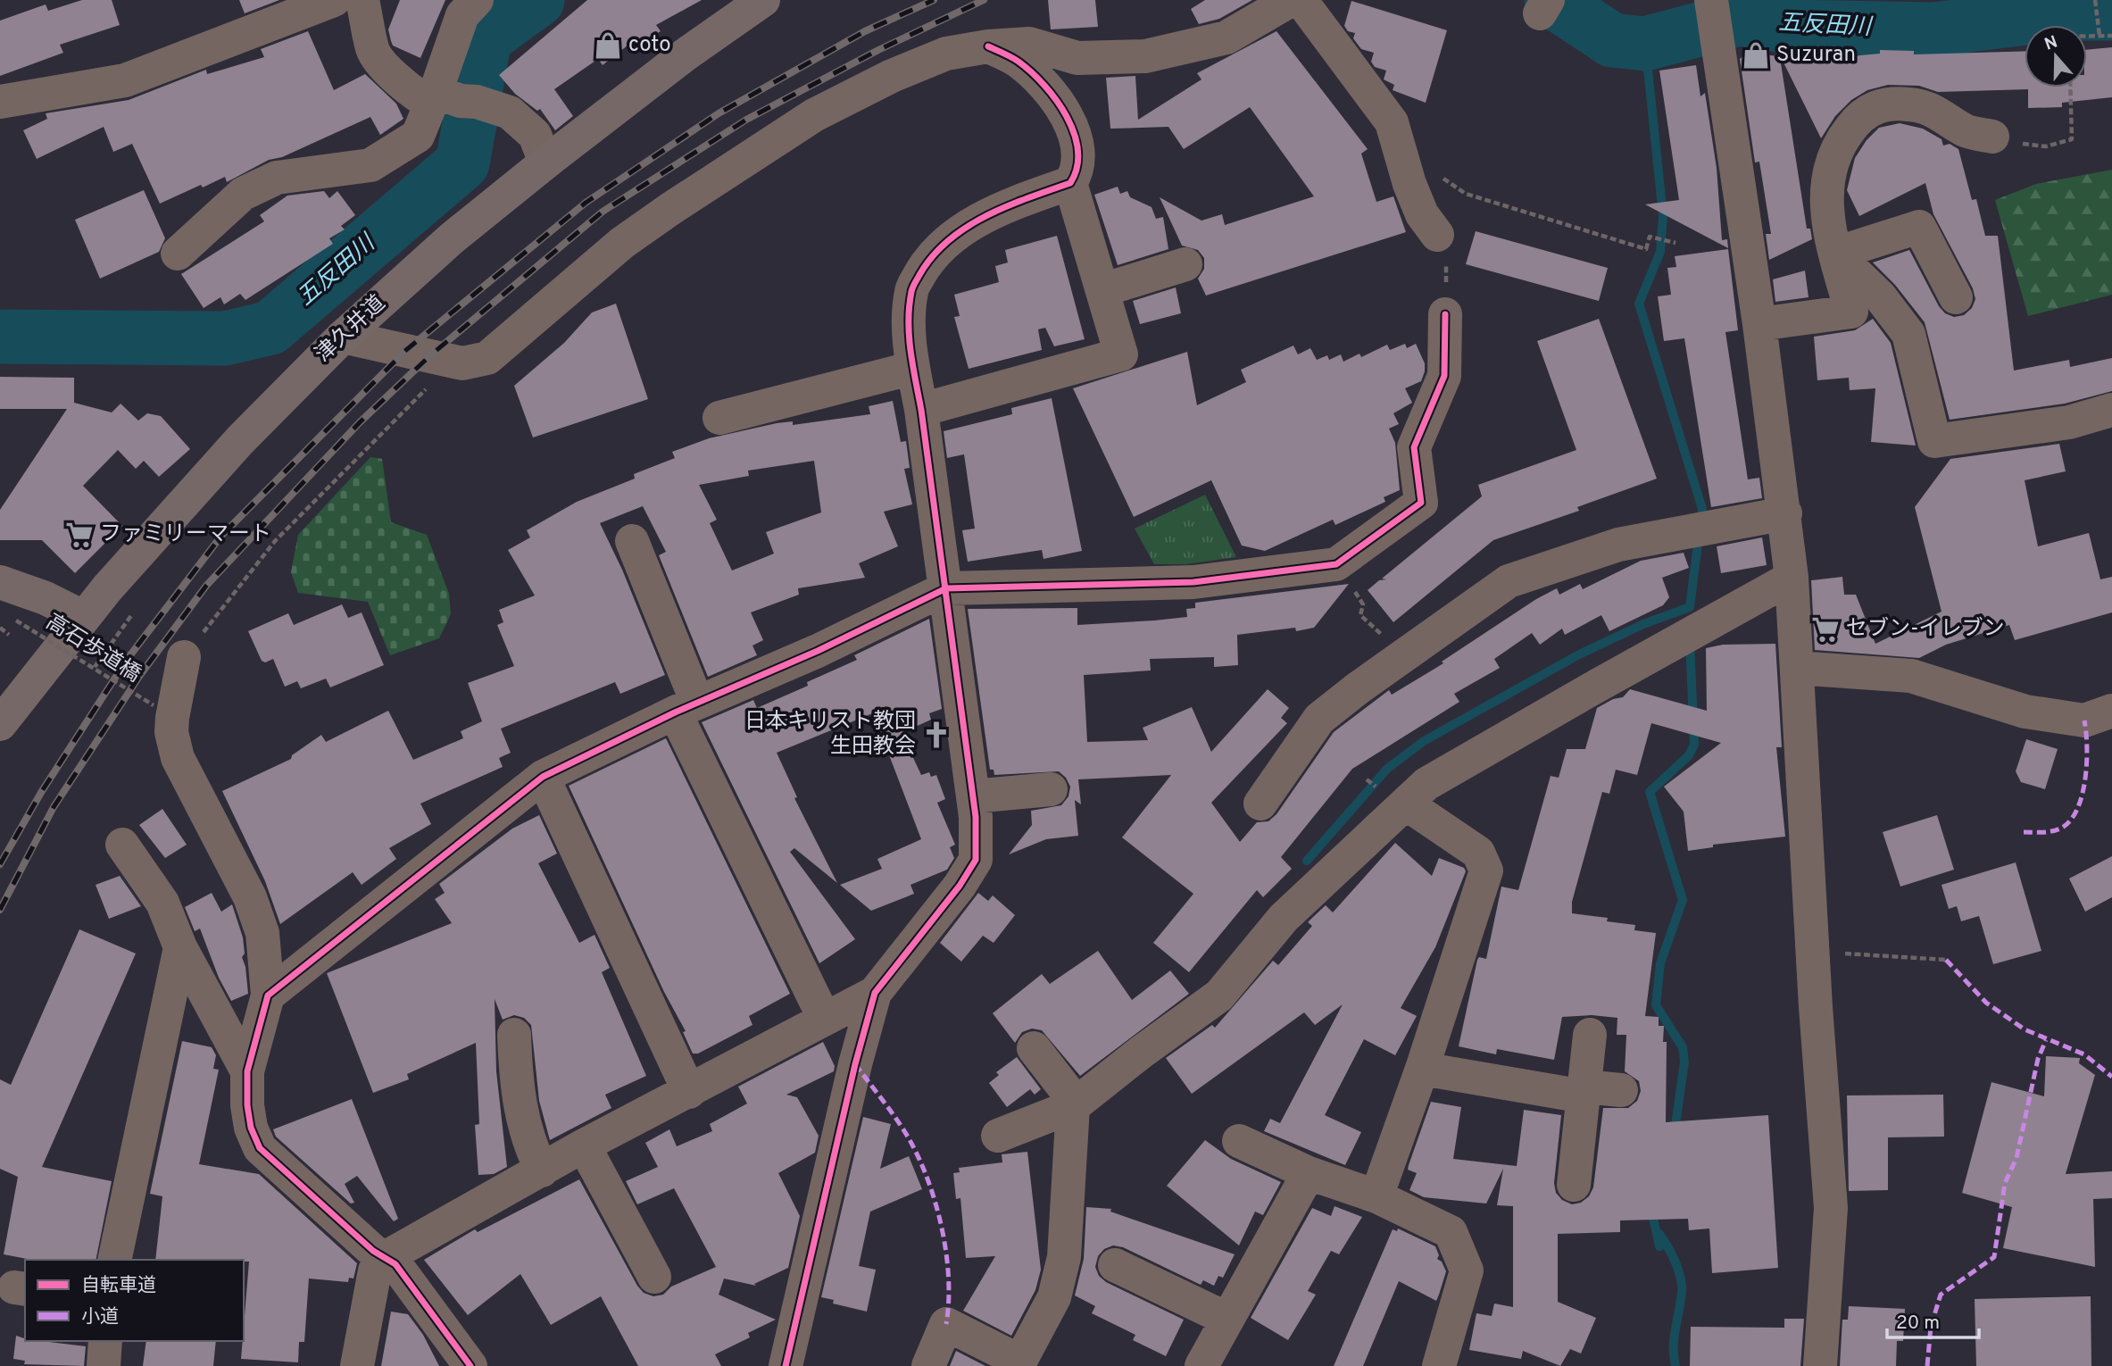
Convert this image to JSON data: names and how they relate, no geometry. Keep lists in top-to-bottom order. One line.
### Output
{"streets":{"main road":["津久井道"],"path":["高石歩道橋"]},"water":["五反田川"],"places":{"shop":["coto","Suzuran"],"supermarket":["ファミリーマート","セブン-イレブン"],"church":["日本キリスト教団 生田教会"]},"legend":["自転車道","小道"],"scale_bar":"20 m","north":"top"}
